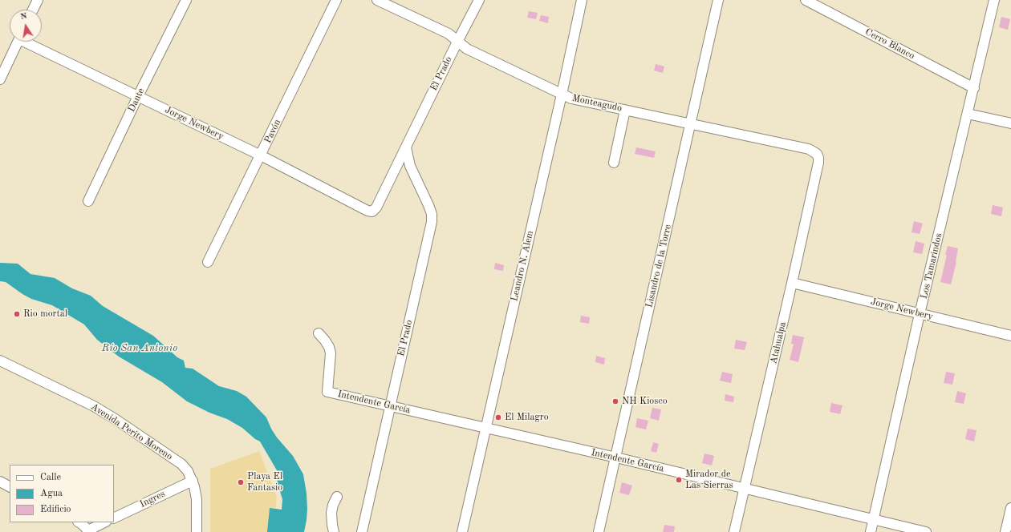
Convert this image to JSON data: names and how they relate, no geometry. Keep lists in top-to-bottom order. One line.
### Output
{"streets":{"street":["Cerro Blanco","El Prado","Dante","Monteagudo","Jorge Newbery","Pavón","Leandro N. Alem","Lisandro de la Torre","Los Tamarindos","Atahualpa","Intendente García","Avenida Perito Moreno","Ingres"]},"crossings":[["Cerro Blanco","Los Tamarindos"],["El Prado","Monteagudo"],["El Prado","Jorge Newbery"],["El Prado","Intendente García"],["Dante","Jorge Newbery"],["Monteagudo","Leandro N. Alem"],["Monteagudo","Lisandro de la Torre"],["Monteagudo","Atahualpa"],["Jorge Newbery","Pavón"],["Jorge Newbery","Los Tamarindos"],["Jorge Newbery","Atahualpa"],["Leandro N. Alem","Intendente García"],["Lisandro de la Torre","Intendente García"],["Los Tamarindos","Intendente García"],["Atahualpa","Intendente García"],["Avenida Perito Moreno","Ingres"]],"water":["Río San Antonio"],"places":["Rio mortal","NH Kiosco","El Milagro","Mirador de Las Sierras","Playa El Fantasio"],"legend":["Calle","Agua","Edificio"],"north":"top"}
